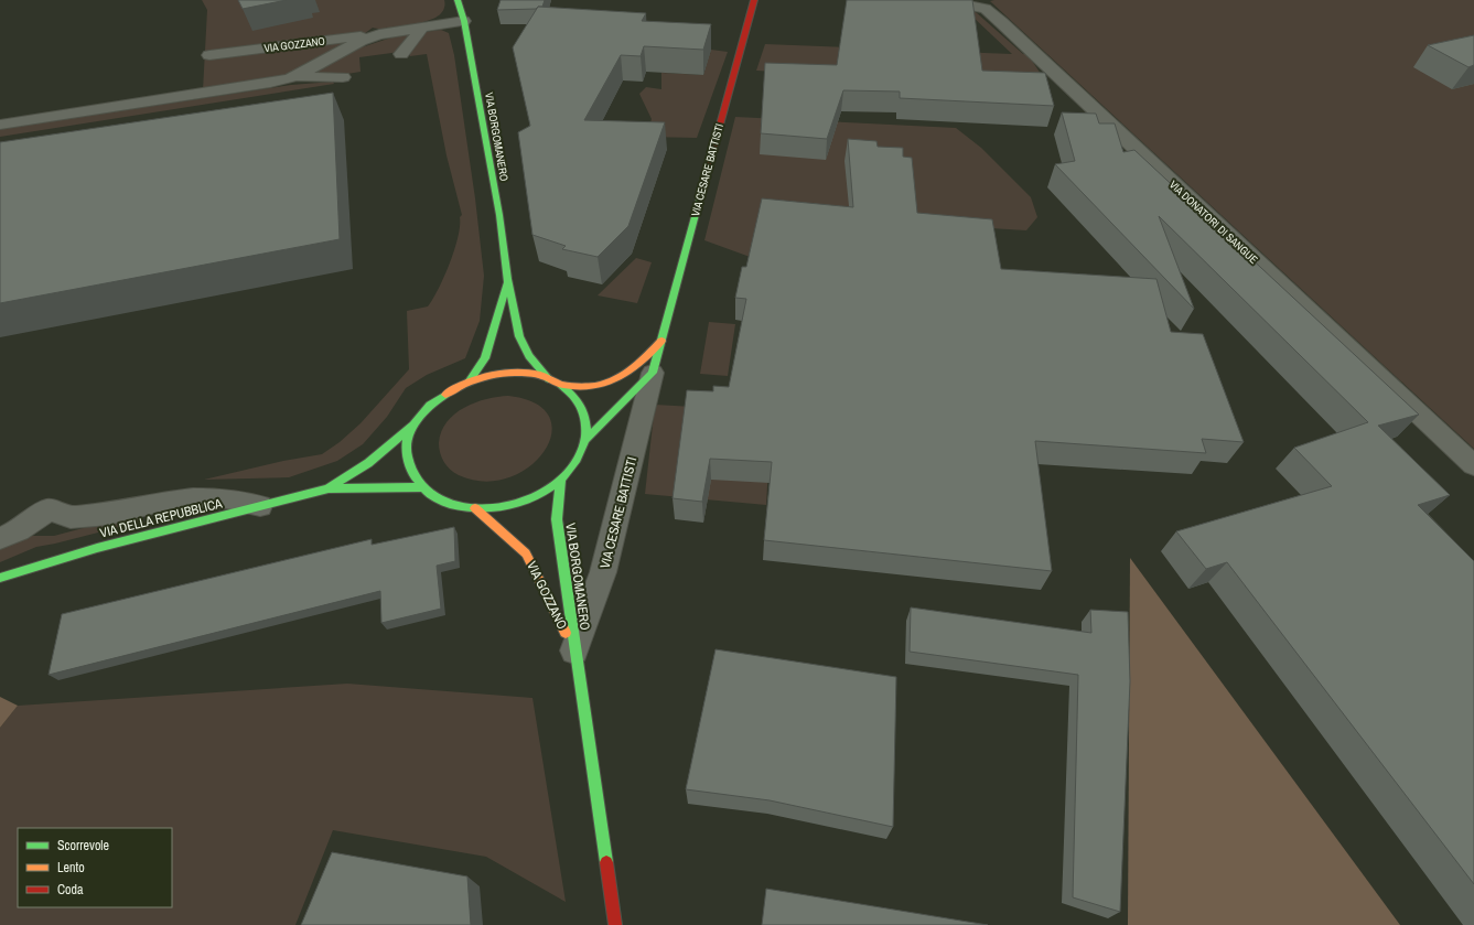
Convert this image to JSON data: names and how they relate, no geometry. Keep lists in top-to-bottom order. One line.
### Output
{"streets":{"main road":["VIA GOZZANO","VIA BORGOMANERO","VIA CESARE BATTISTI","VIA DELLA REPUBBLICA"],"street":["VIA DONATORI DI SANGUE"]},"crossings":[["VIA GOZZANO","VIA BORGOMANERO"],["VIA GOZZANO","VIA CESARE BATTISTI"],["VIA BORGOMANERO","VIA CESARE BATTISTI"]],"legend":["Scorrevole","Lento","Coda"]}
